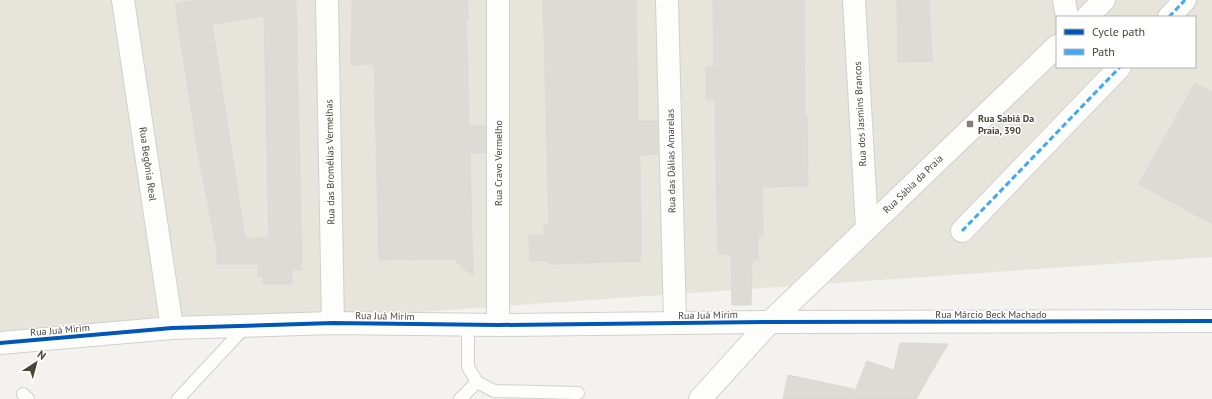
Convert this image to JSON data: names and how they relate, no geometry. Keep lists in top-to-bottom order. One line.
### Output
{"streets":{"street":["Rua dos Jasmins Brancos","Rua das Dálias Amarelas","Rua das Bromélias Vermelhas","Rua Cravo Vermelho","Rua Begônia Real","Rua Sábia da Praia","Rua Márcio Beck Machado","Rua Juá Mirim"]},"crossings":[["Rua dos Jasmins Brancos","Rua Sábia da Praia"],["Rua das Dálias Amarelas","Rua Juá Mirim"],["Rua das Bromélias Vermelhas","Rua Juá Mirim"],["Rua Cravo Vermelho","Rua Juá Mirim"],["Rua Begônia Real","Rua Juá Mirim"],["Rua Sábia da Praia","Rua Márcio Beck Machado"],["Rua Sábia da Praia","Rua Juá Mirim"],["Rua Márcio Beck Machado","Rua Juá Mirim"]],"places":{"transit":["Rua Sabiá Da Praia, 390"]},"legend":["Cycle path","Path"],"north":"top right"}
